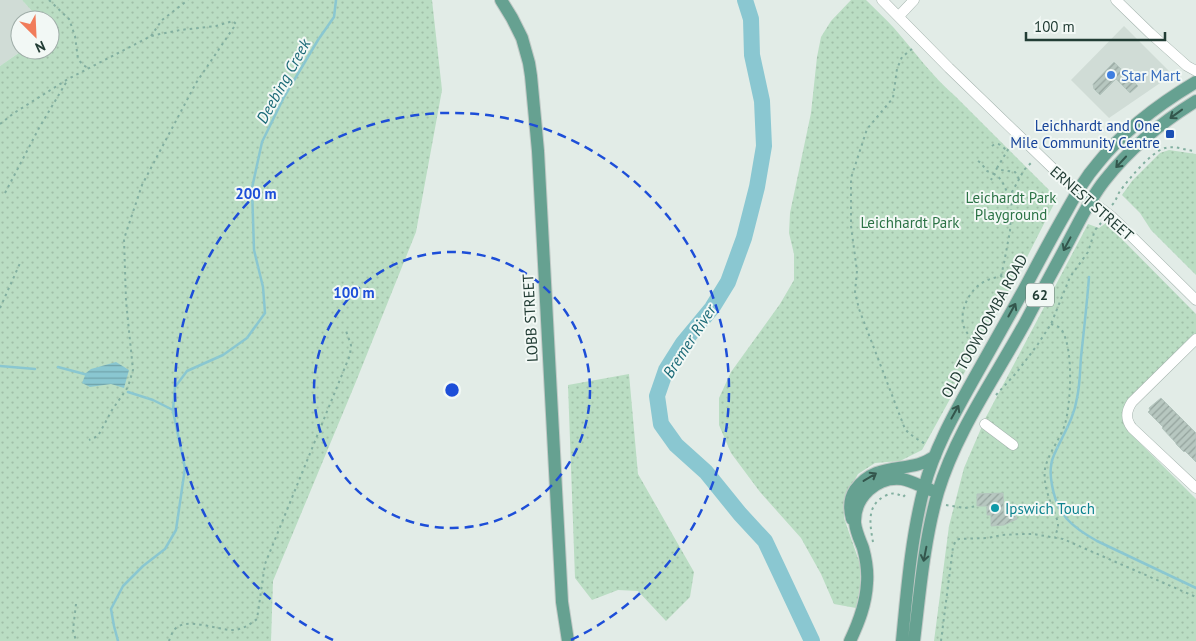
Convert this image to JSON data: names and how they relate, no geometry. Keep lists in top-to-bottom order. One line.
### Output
{"streets":{"main road":["62","LOBB STREET","OLD TOOWOOMBA ROAD"],"street":["ERNEST STREET"]},"crossings":[["ERNEST STREET","62"],["ERNEST STREET","OLD TOOWOOMBA ROAD"]],"water":["Deebing Creek","Bremer River"],"parks":["Leichardt Park Playground","Leichhardt Park"],"places":{"other":["Star Mart","Ipswich Touch"],"transit":["Leichhardt and One Mile Community Centre"]},"scale_bar":"100 m","north":"bottom right","rings":["200 m","100 m"]}
